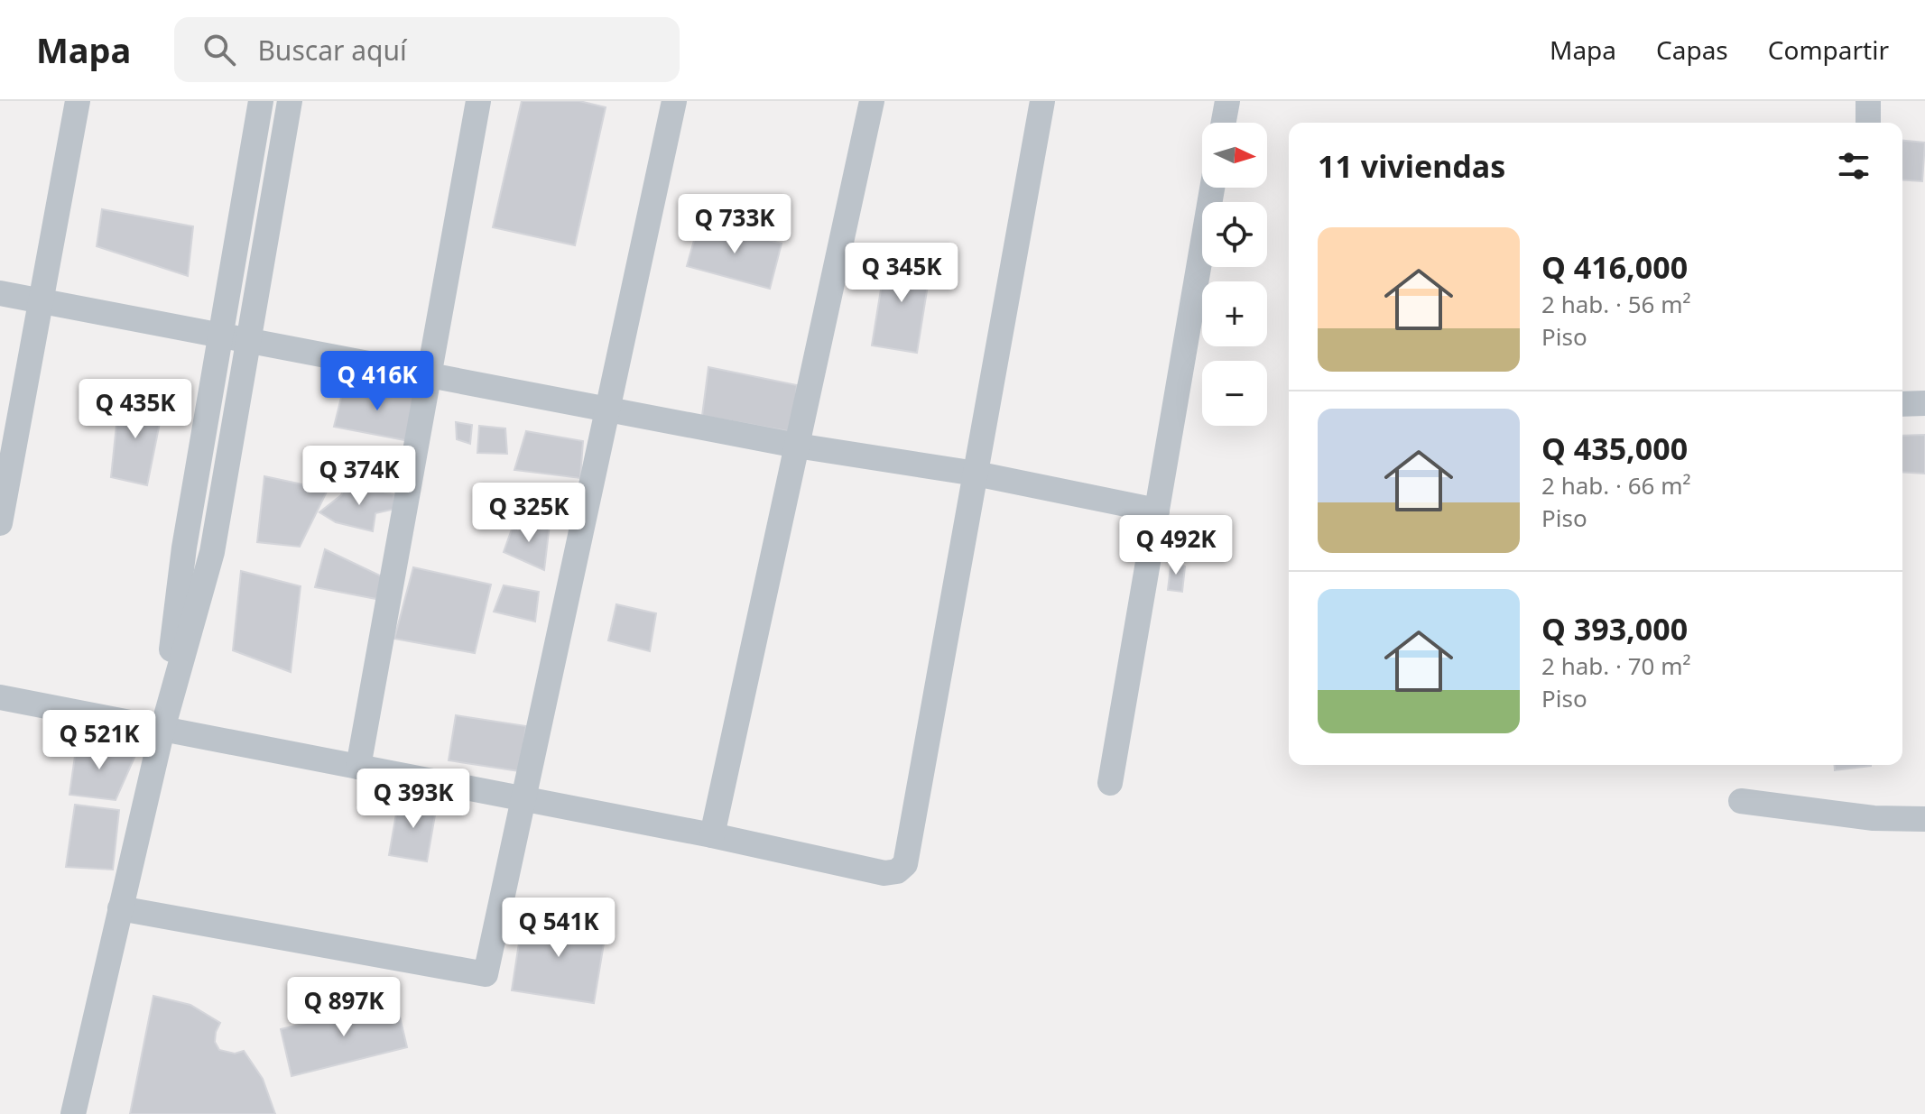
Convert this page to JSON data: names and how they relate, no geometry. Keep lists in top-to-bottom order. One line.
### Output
{"north":"right","page":{"header":"Mapa","search":"Buscar aquí","nav":["Mapa","Capas","Compartir"],"map_buttons":["+","−"],"heading":"11 viviendas","price":["Q 733K","Q 345K","Q 416K","Q 435K","Q 374K","Q 325K","Q 492K","Q 521K","Q 393K","Q 541K","Q 897K"],"list":[{"name":"Q 416,000","note":"2 hab. · 56 m² · Piso"},{"name":"Q 435,000","note":"2 hab. · 66 m² · Piso"},{"name":"Q 393,000","note":"2 hab. · 70 m² · Piso"}]}}
